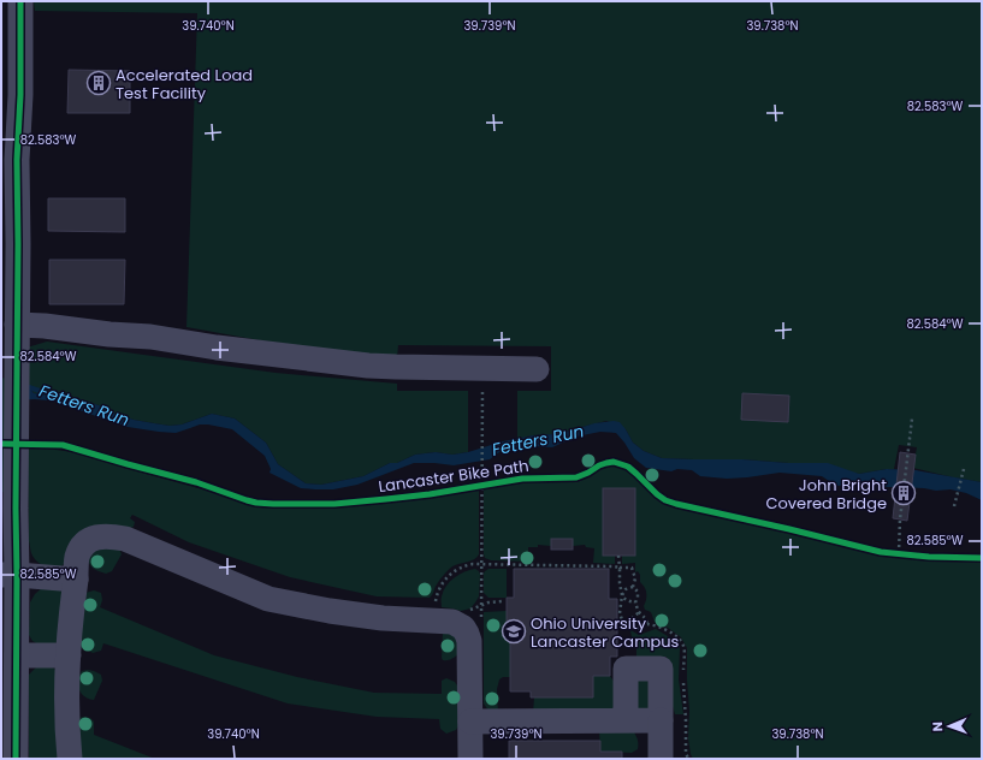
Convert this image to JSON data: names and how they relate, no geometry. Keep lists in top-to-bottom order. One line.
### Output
{"streets":{"cycle path":["Lancaster Bike Path"]},"water":["Fetters Run"],"places":{"building":["Accelerated Load Test Facility","John Bright Covered Bridge"],"school or university":["Ohio University Lancaster Campus"]},"north":"left","coordinates":["39.740°N","39.739°N","39.738°N","82.583°W","82.584°W","82.585°W"]}
